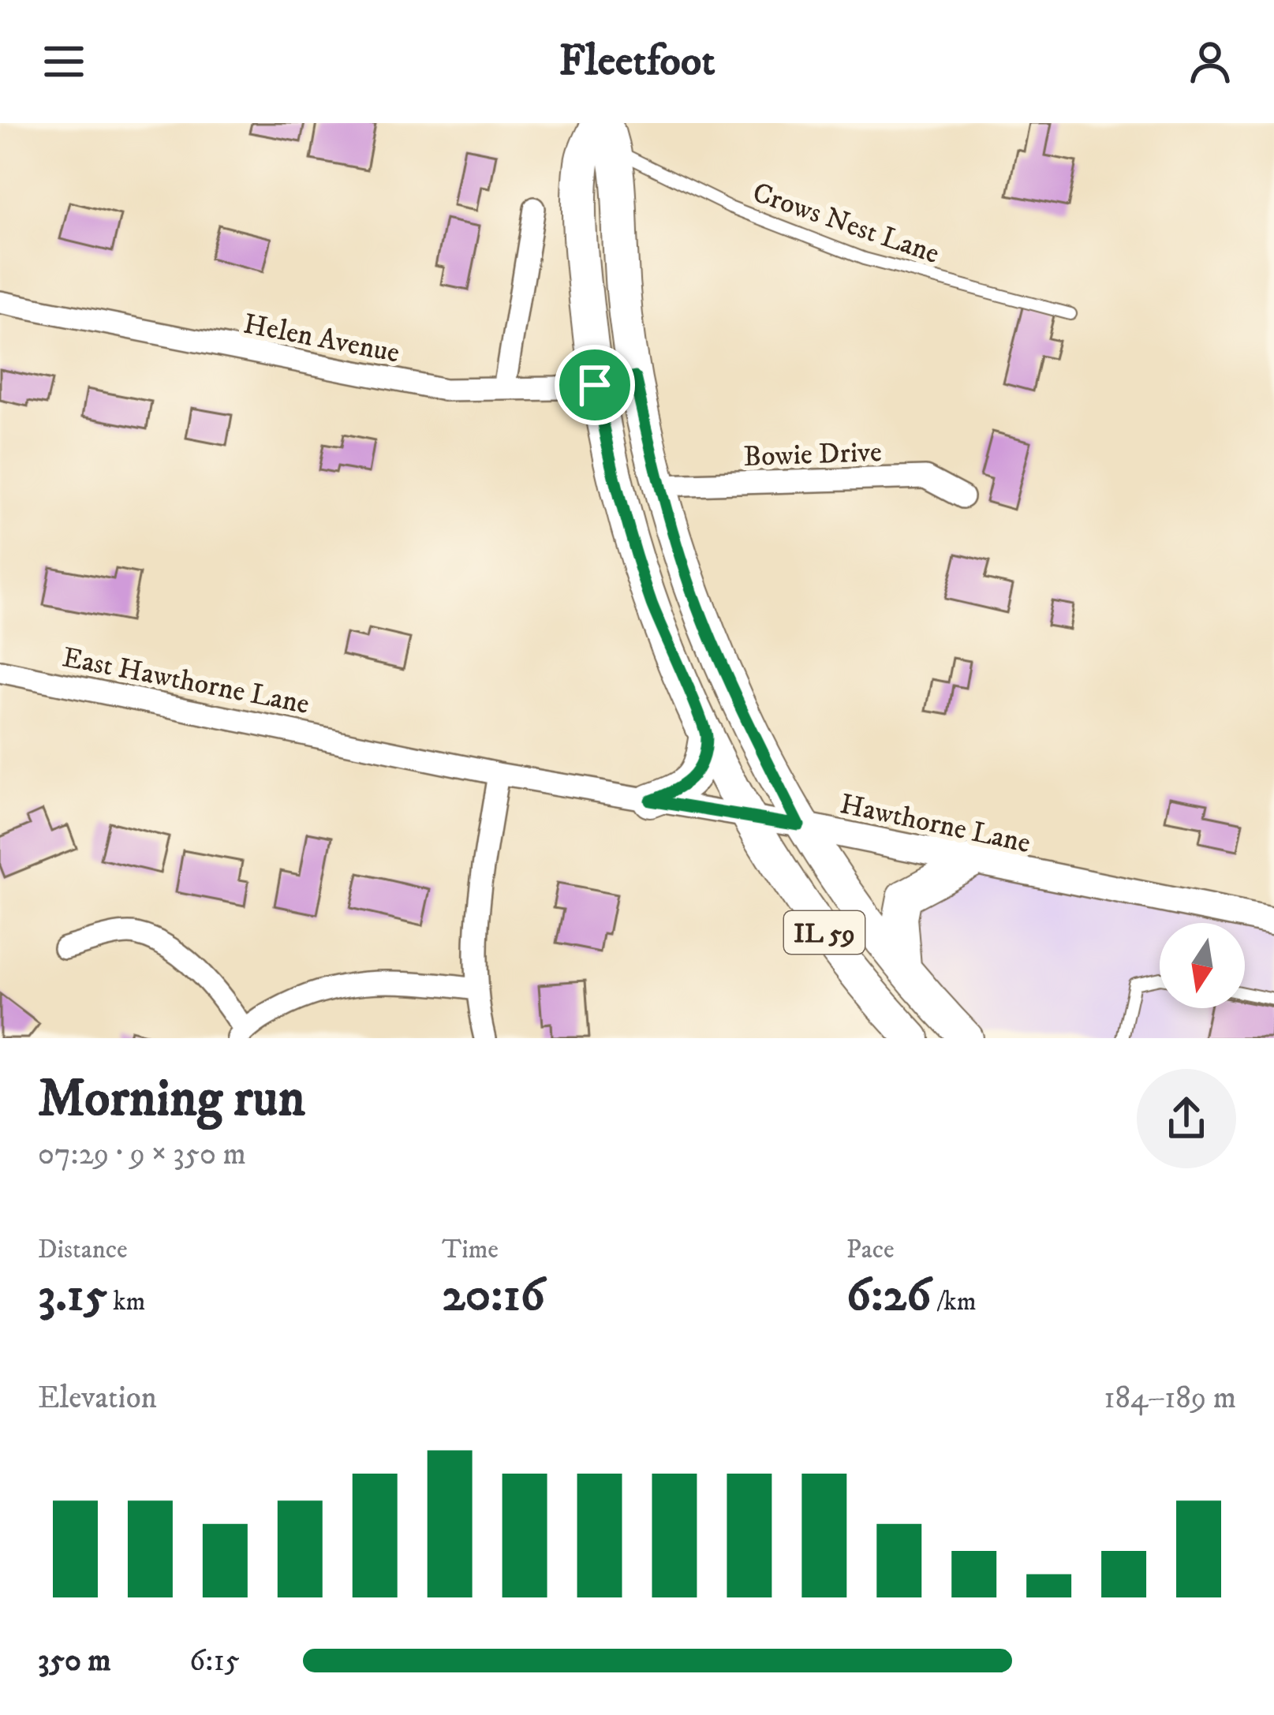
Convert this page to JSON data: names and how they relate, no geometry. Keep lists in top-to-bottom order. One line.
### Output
{"streets":{"main road":["IL 59"],"street":["Helen Avenue","Bowie Drive","East Hawthorne Lane","Hawthorne Lane"],"lane":["Crows Nest Lane"]},"crossings":[["Crows Nest Lane","IL 59"],["Helen Avenue","IL 59"],["Bowie Drive","IL 59"],["East Hawthorne Lane","Hawthorne Lane"],["Hawthorne Lane","IL 59"]],"north":"bottom","page":{"header":"Fleetfoot","heading":["Morning run","07:29 · 9 × 350 m"],"stats":[["Distance","3.15 km"],["Time","20:16"],["Pace","6:26 /km"]],"chart":["Elevation","184–189 m"],"list":[{"name":"350 m","note":"6:15"}]}}
